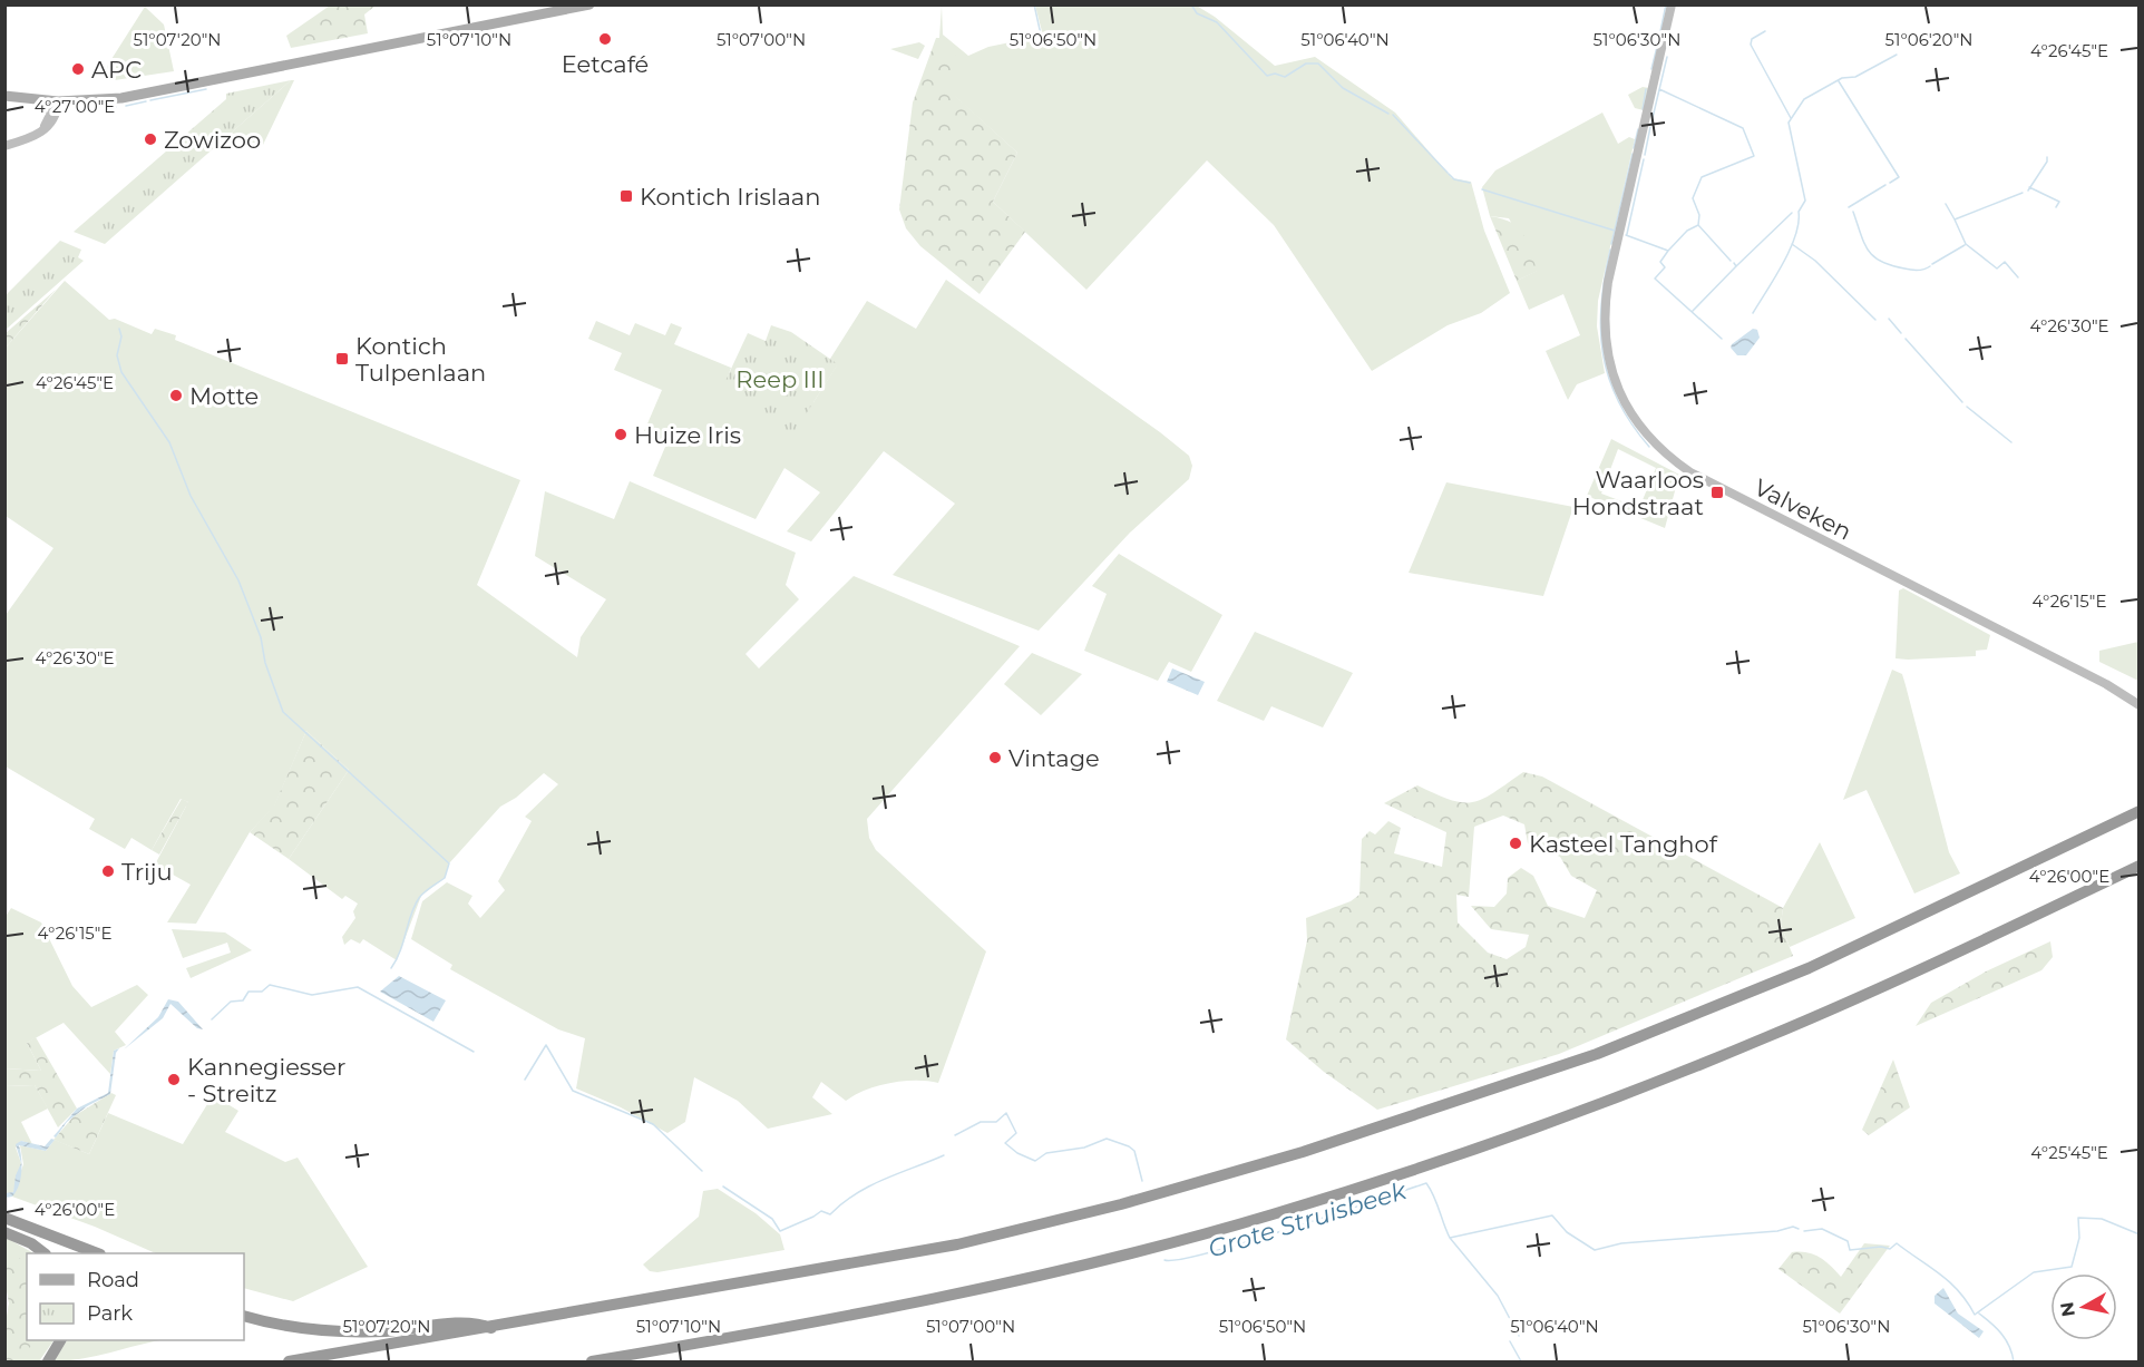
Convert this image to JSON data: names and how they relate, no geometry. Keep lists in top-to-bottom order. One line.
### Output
{"streets":{"street":["Valveken"]},"water":["Grote Struisbeek"],"parks":["Reep III"],"places":{"other":["Eetcafé","APC","Zowizoo","Motte","Huize Iris","Vintage","Kasteel Tanghof","Triju","Kannegiesser - Streitz"],"transit":["Kontich Irislaan","Kontich Tulpenlaan","Waarloos Hondstraat"]},"legend":["Road","Park"],"north":"left","coordinates":["51°06'40\"N","51°06'20\"N","51°07'20\"N","51°07'10\"N","51°07'00\"N","51°06'50\"N","51°06'30\"N","4°26'45\"E","4°27'00\"E","4°26'30\"E","4°26'15\"E","4°26'00\"E","4°25'45\"E"]}
